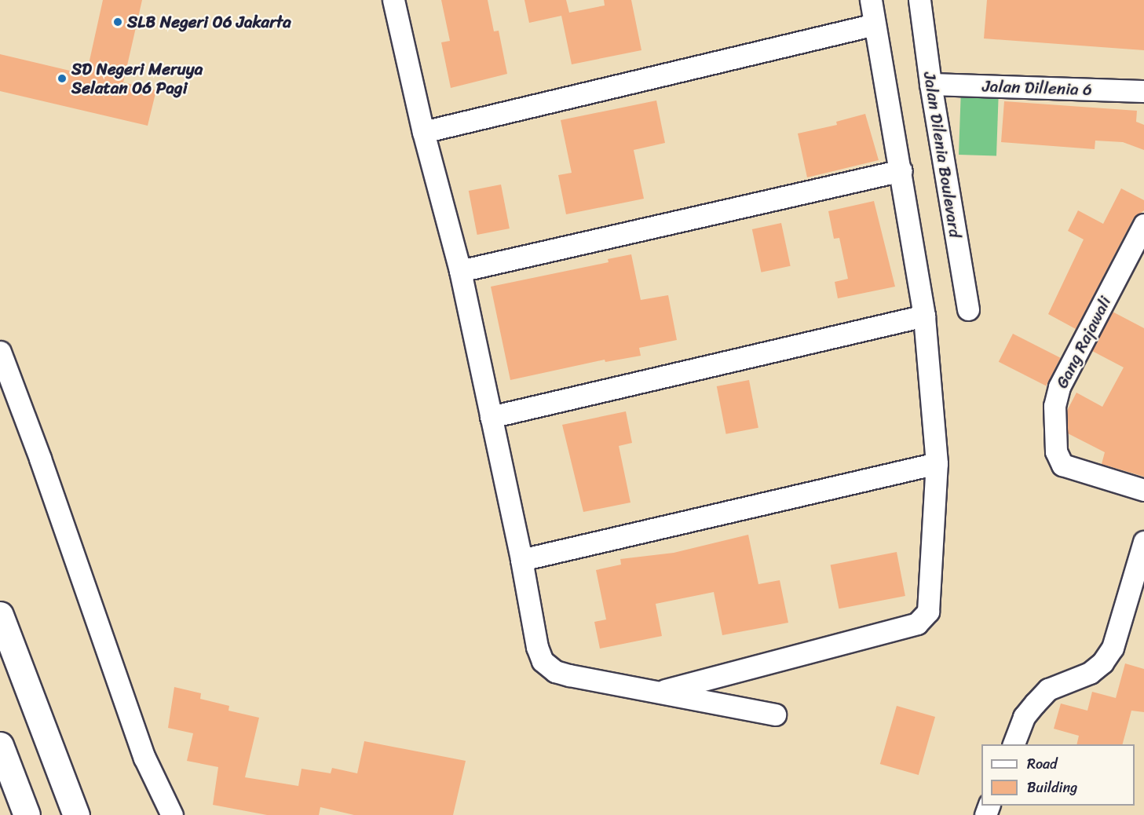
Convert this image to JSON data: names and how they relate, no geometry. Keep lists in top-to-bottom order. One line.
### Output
{"streets":{"street":["Jalan Dillenia 6","Jalan Dilenia Boulevard","Gang Rajawali"]},"crossings":[["Jalan Dillenia 6","Jalan Dilenia Boulevard"]],"places":["SLB Negeri 06 Jakarta","SD Negeri Meruya Selatan 06 Pagi"],"legend":["Road","Building"]}
